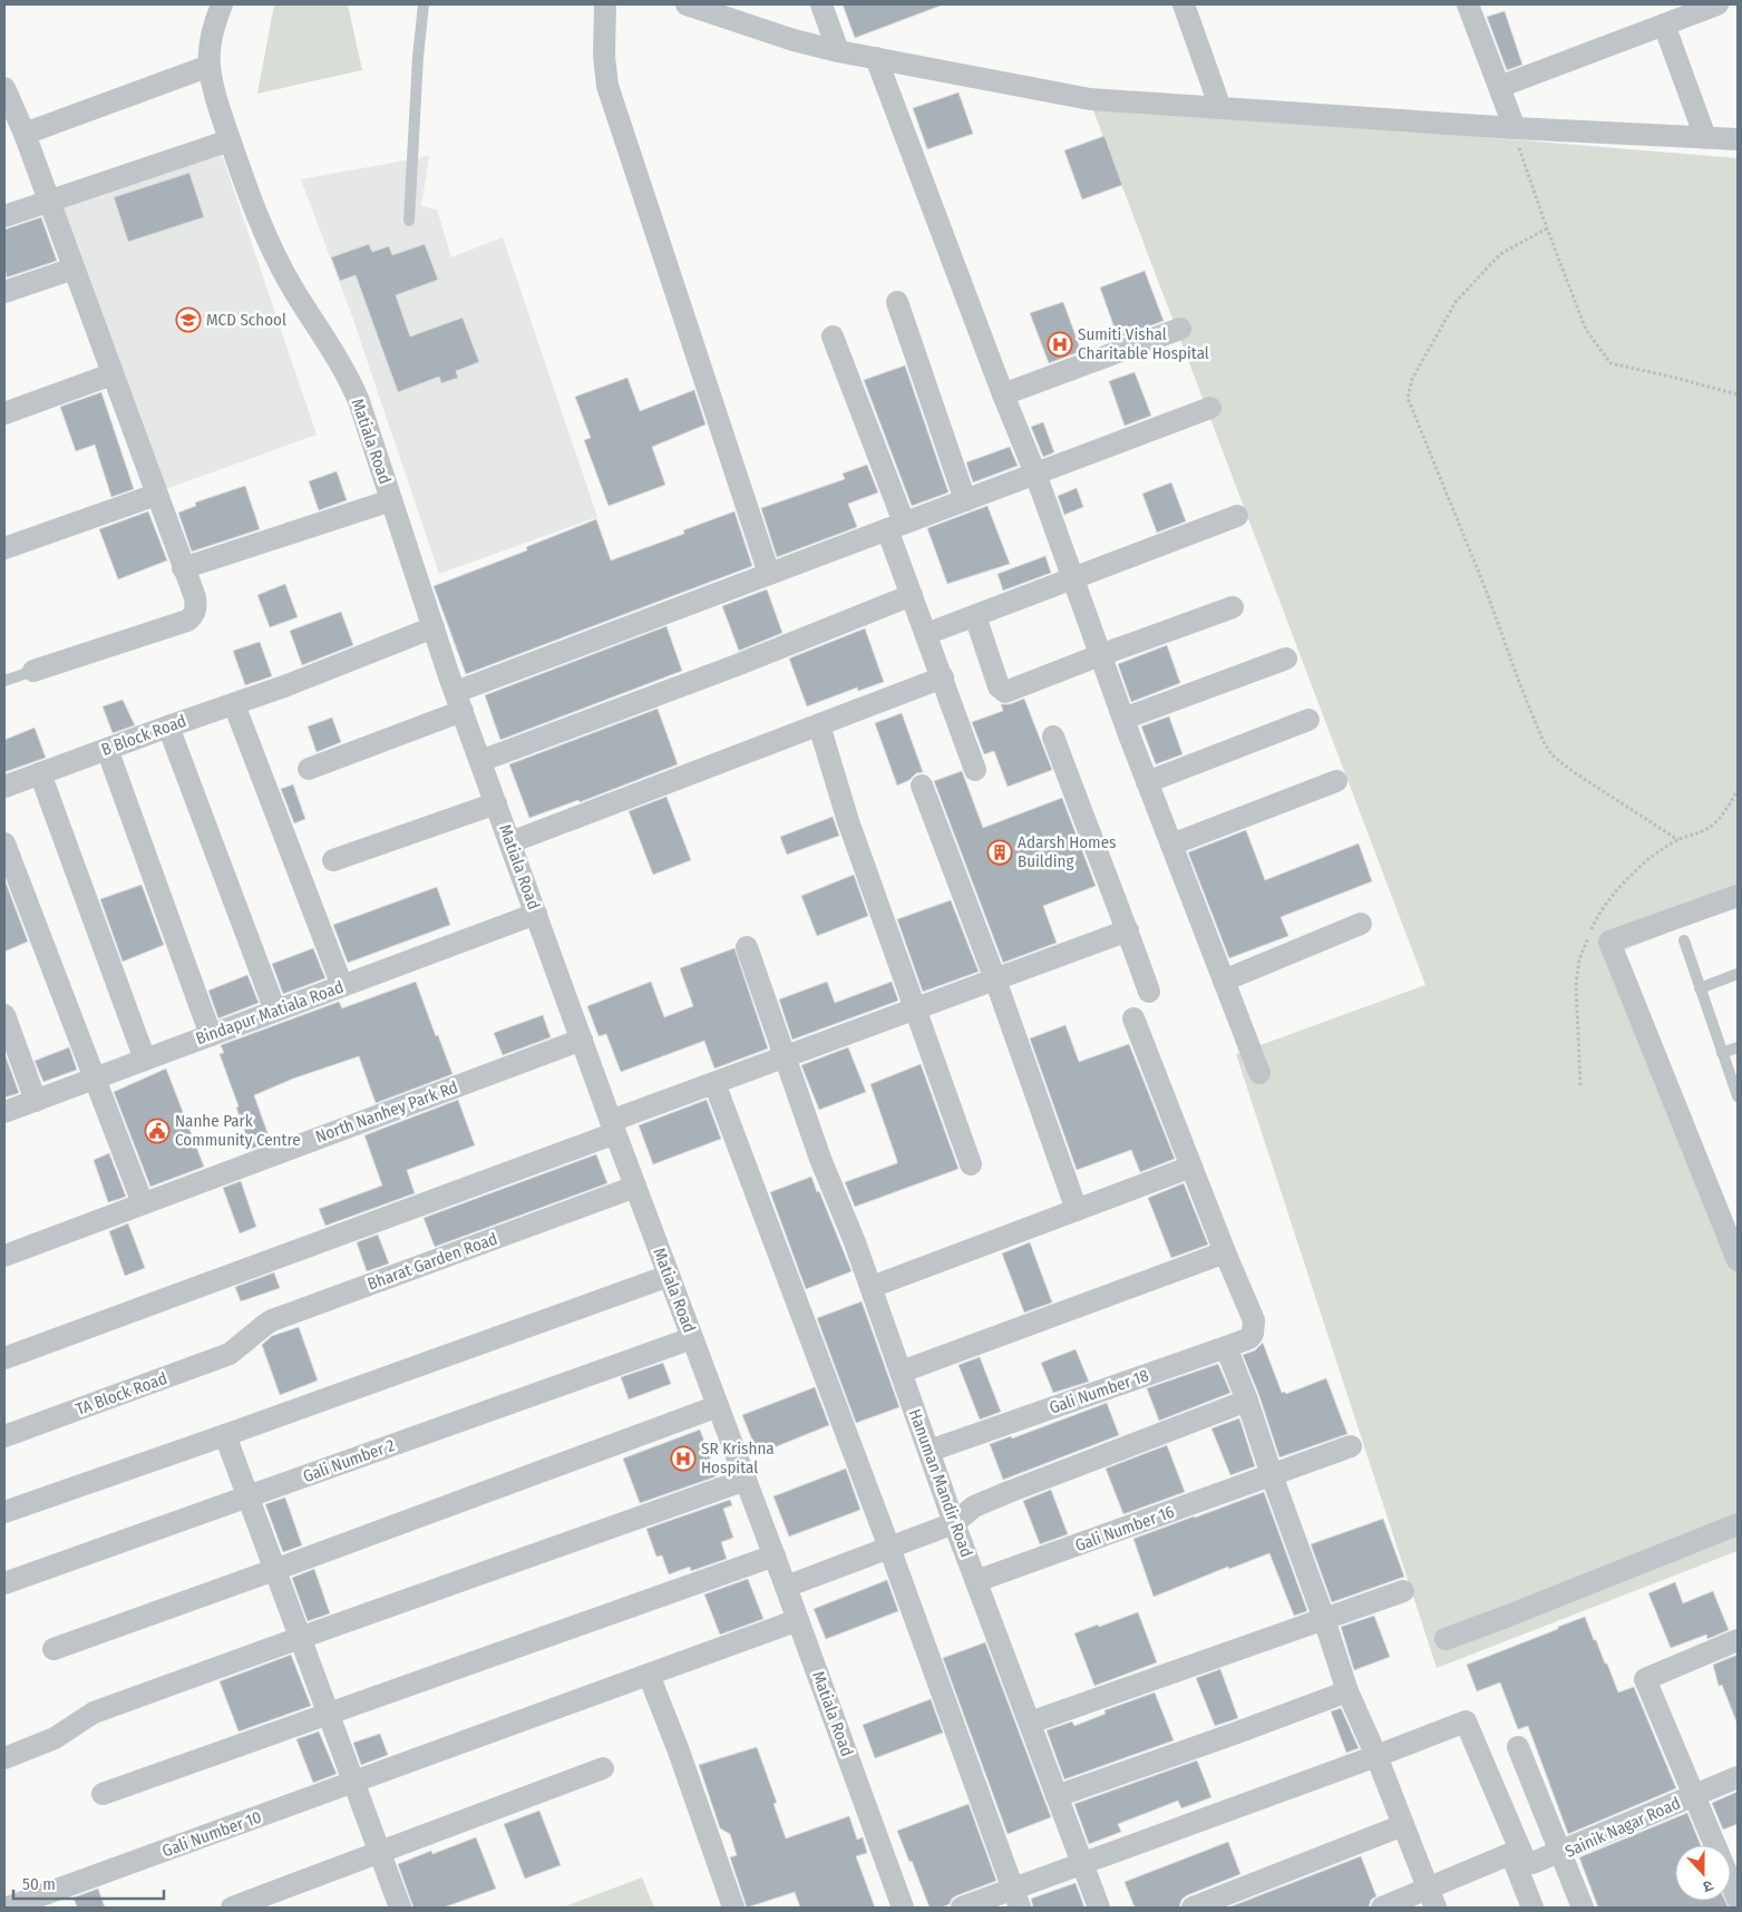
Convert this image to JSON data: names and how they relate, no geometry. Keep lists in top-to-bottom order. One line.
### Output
{"streets":{"street":["Matiala Road","B Block Road","Bindapur Matiala Road","North Nanhey Park Rd","Bharat Garden Road","Gali Number 18","TA Block Road","Gali Number 2","Hanuman Mandir Road","Gali Number 16","Sainik Nagar Road","Gali Number 10"]},"crossings":[["Matiala Road","B Block Road"],["Matiala Road","Bindapur Matiala Road"],["Matiala Road","North Nanhey Park Rd"],["Matiala Road","Bharat Garden Road"],["Matiala Road","Gali Number 2"],["Matiala Road","Gali Number 10"],["Bharat Garden Road","TA Block Road"],["Gali Number 18","Hanuman Mandir Road"],["Hanuman Mandir Road","Gali Number 16"]],"places":{"school or university":["MCD School"],"hospital":["Sumiti Vishal Charitable Hospital","SR Krishna Hospital"],"building":["Adarsh Homes Building"],"public building":["Nanhe Park Community Centre"]},"scale_bar":"50 m","north":"bottom"}
